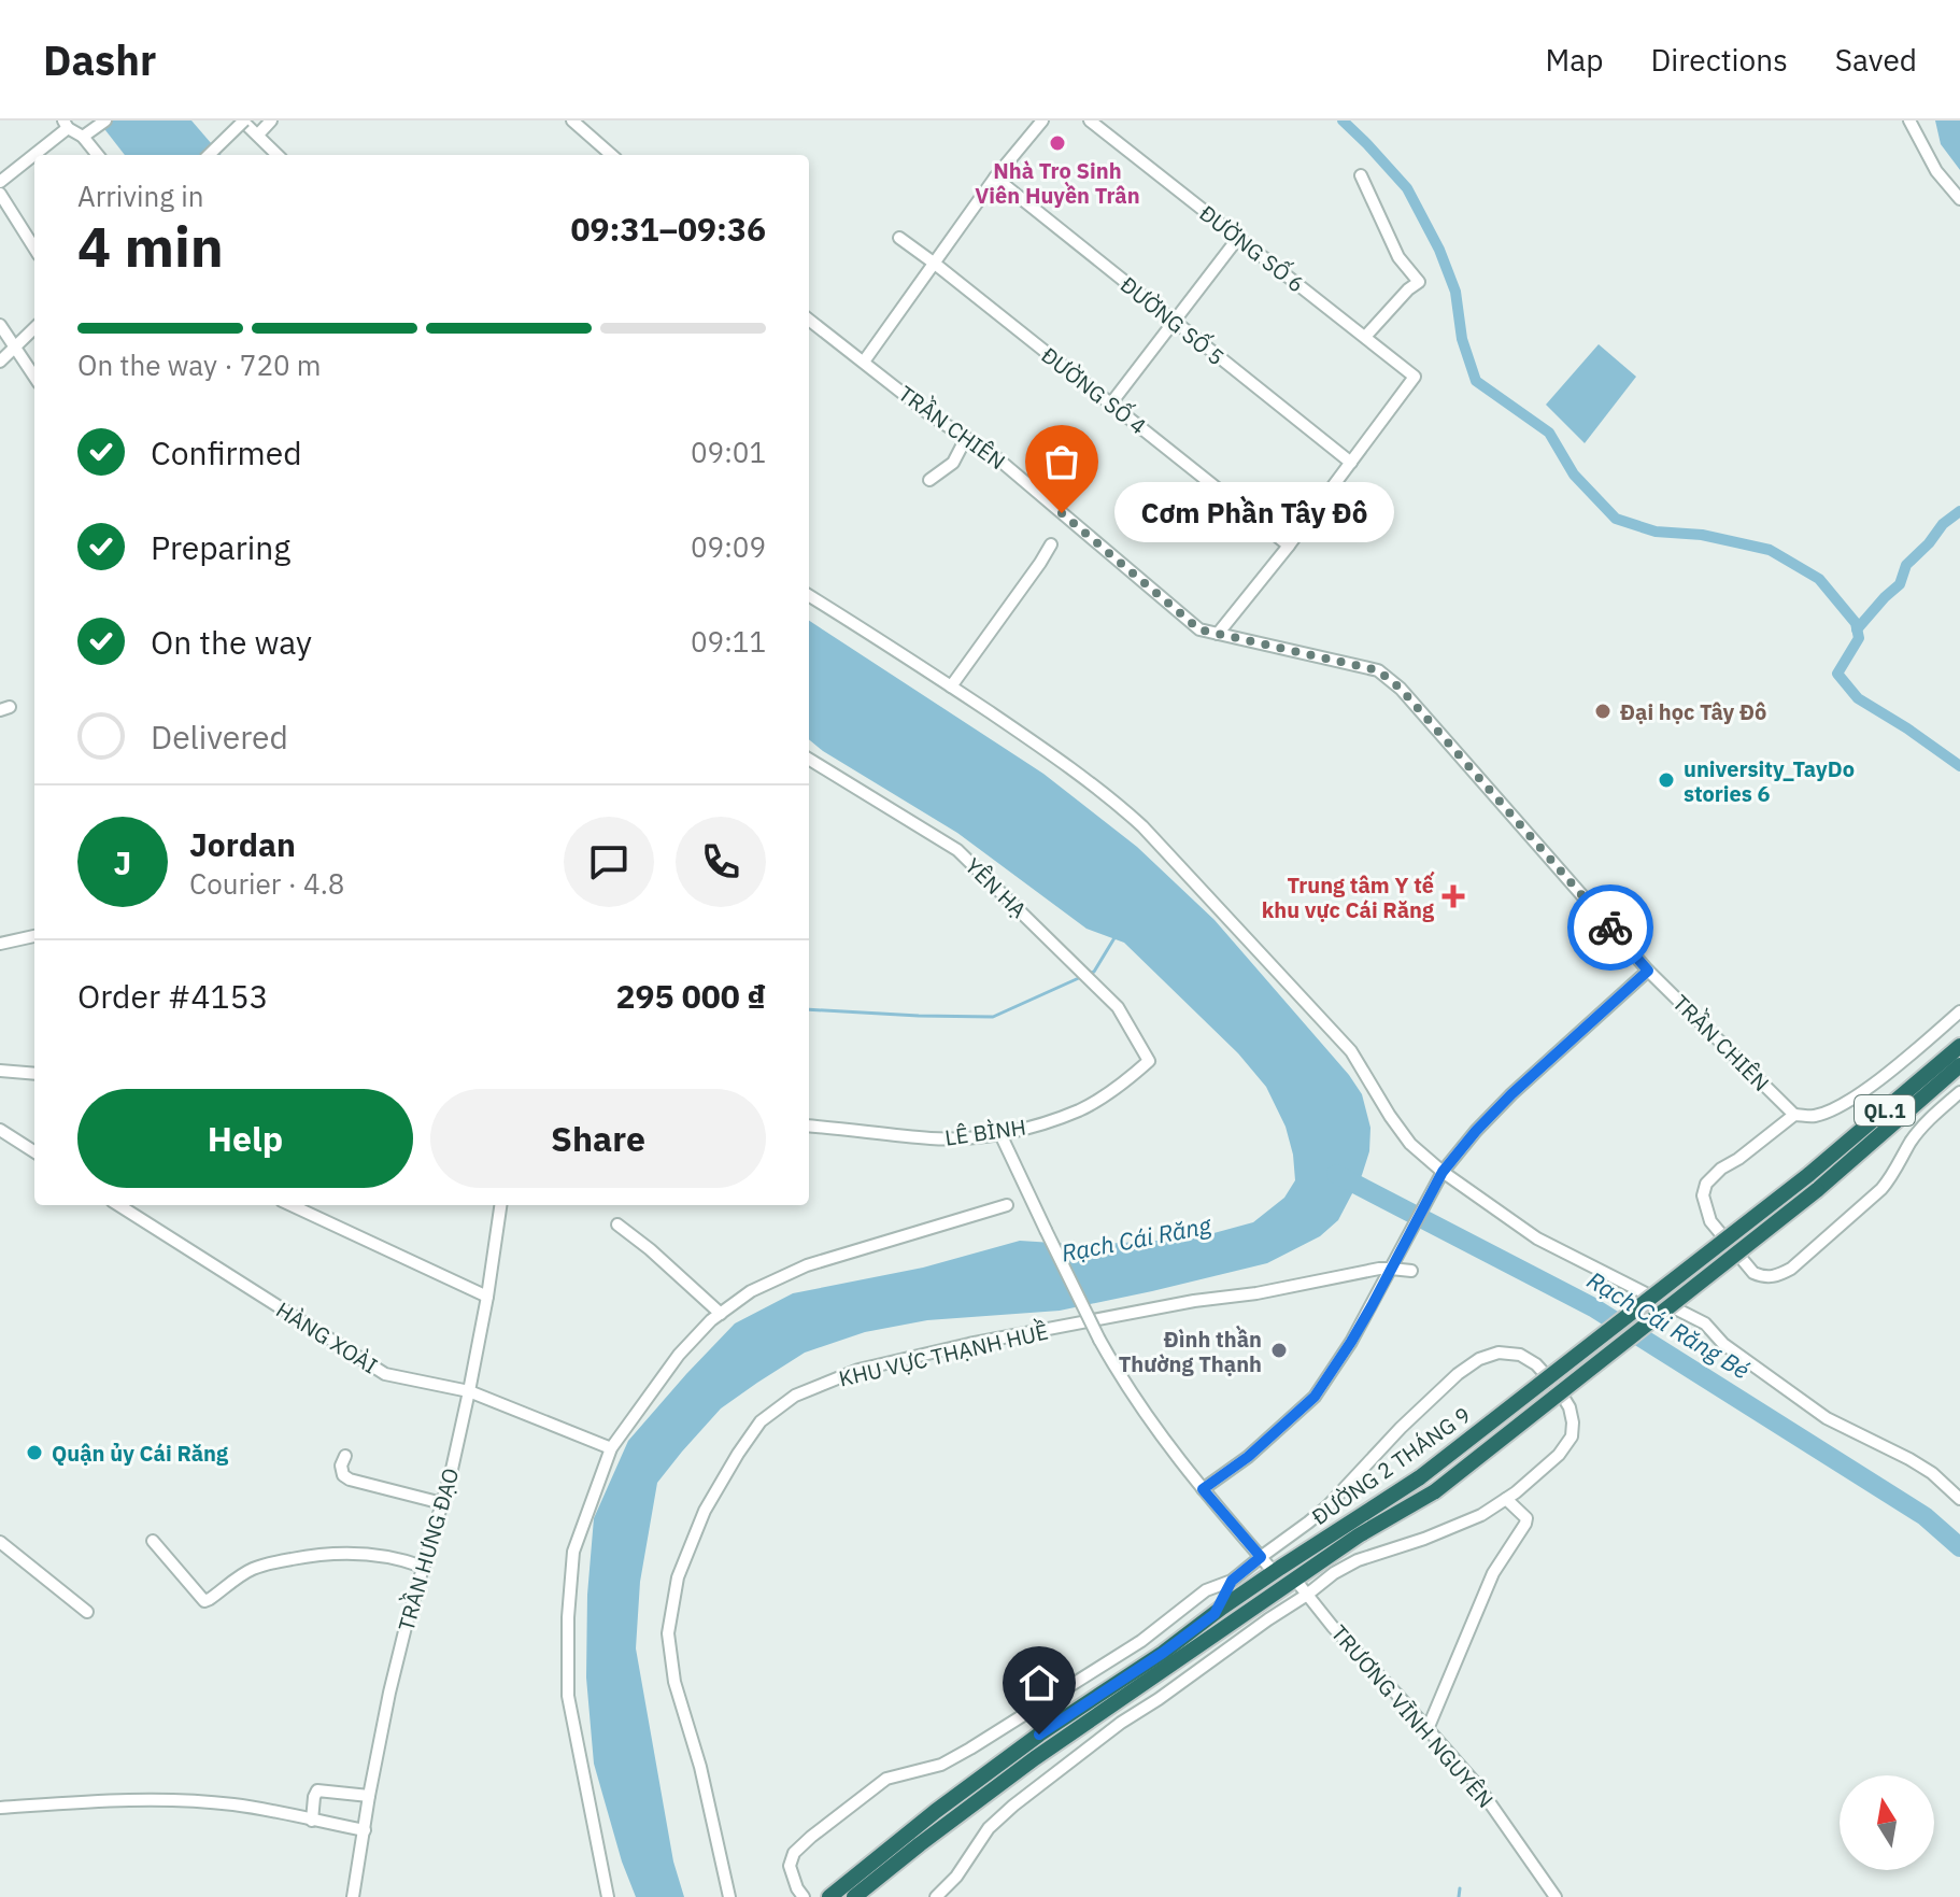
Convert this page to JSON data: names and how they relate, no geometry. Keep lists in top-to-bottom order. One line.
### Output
{"streets":{"highway":["QL.1","ĐƯỜNG 2 THÁNG 9"],"street":["ĐƯỜNG SỐ 6","ĐƯỜNG SỐ 5","ĐƯỜNG SỐ 4","TRẦN CHIÊN","YÊN HẠ","LÊ BÌNH","HÀNG XOÀI","KHU VỰC THẠNH HUỀ","TRẦN HƯNG ĐẠO","TRƯƠNG VĨNH NGUYÊN"]},"crossings":[["ĐƯỜNG SỐ 6","ĐƯỜNG SỐ 5"],["YÊN HẠ","LÊ BÌNH"],["HÀNG XOÀI","TRẦN HƯNG ĐẠO"],["ĐƯỜNG 2 THÁNG 9","TRƯƠNG VĨNH NGUYÊN"]],"water":["Rạch Cái Răng","Rạch Cái Răng Bé"],"places":{"other":["Nhà Trọ Sinh Viên Huyền Trân","Cơm Phần Tây Đô","Đại học Tây Đô","university_TayDo stories 6","Đình thần Thường Thạnh","Quận ủy Cái Răng"],"health":["Trung tâm Y tế khu vực Cái Răng"]},"north":"top","page":{"header":"Dashr","nav":["Map","Directions","Saved"],"heading":["4 min","Arriving in","09:31–09:36"],"panel":["Jordan","Courier · 4.8","Order #4153","295 000 ₫"],"bar":"On the way · 720 m","list":[["Confirmed","09:01"],["Preparing","09:09"],["On the way","09:11"],"Delivered"],"bubble":"Cơm Phần Tây Đô","round":"J","buttons":["Help","Share"]}}
